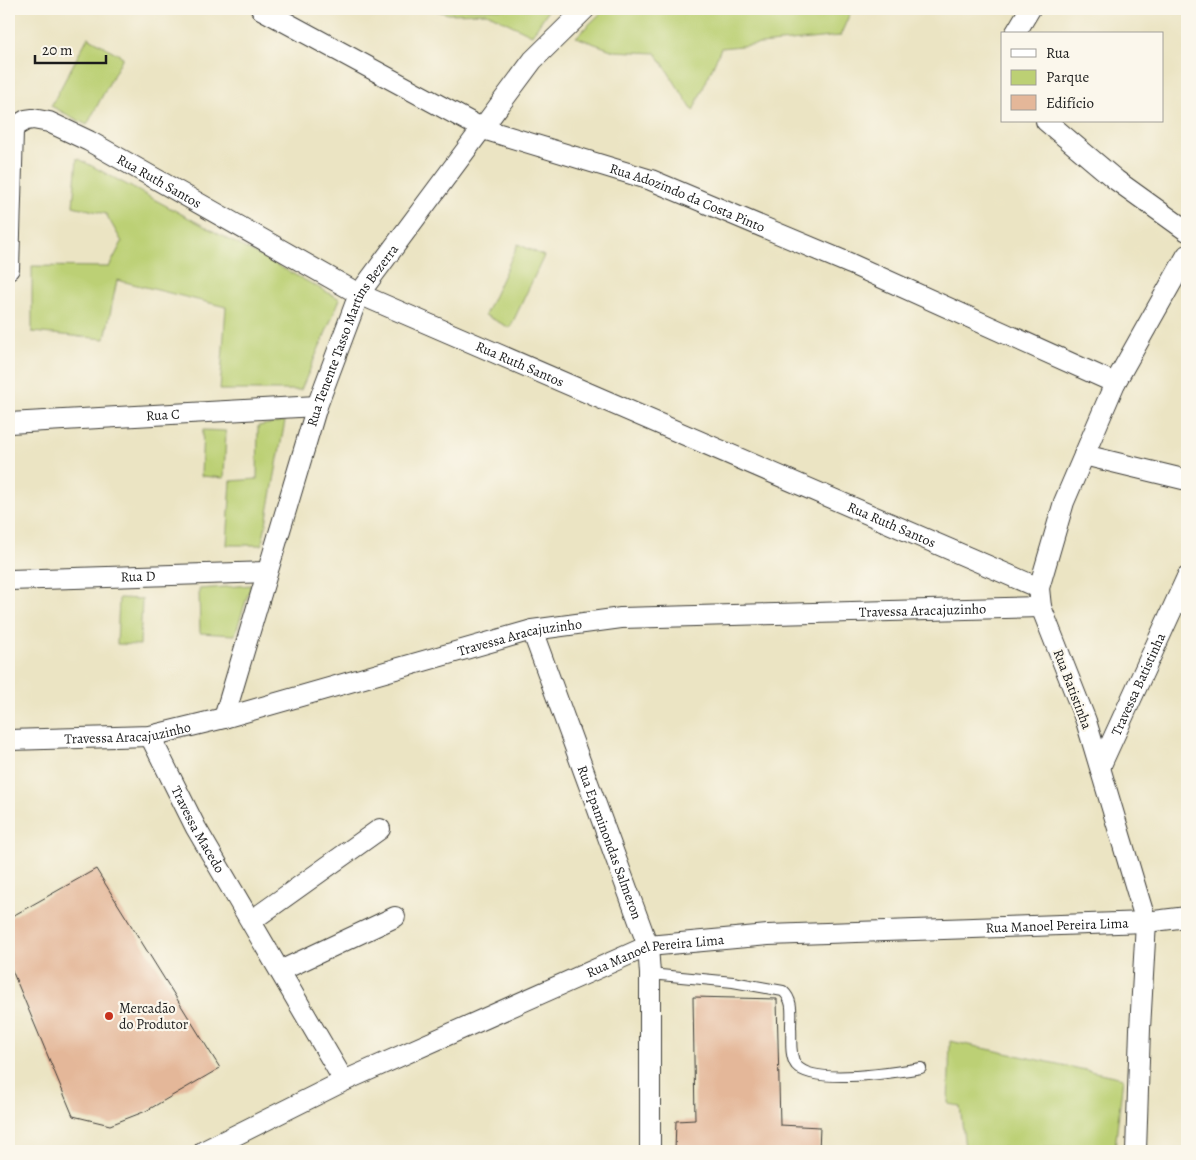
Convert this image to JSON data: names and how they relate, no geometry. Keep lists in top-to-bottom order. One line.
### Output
{"streets":{"street":["Rua Ruth Santos","Rua Adozindo da Costa Pinto","Rua Tenente Tasso Martins Bezerra","Rua C","Rua D","Travessa Aracajuzinho","Travessa Batistinha","Rua Batistinha","Travessa Macedo","Rua Epaminondas Salmeron","Rua Manoel Pereira Lima"]},"crossings":[["Rua Ruth Santos","Rua Tenente Tasso Martins Bezerra"],["Rua Ruth Santos","Travessa Aracajuzinho"],["Rua Ruth Santos","Rua Batistinha"],["Rua Adozindo da Costa Pinto","Rua Tenente Tasso Martins Bezerra"],["Rua Tenente Tasso Martins Bezerra","Rua C"],["Rua Tenente Tasso Martins Bezerra","Rua D"],["Rua Tenente Tasso Martins Bezerra","Travessa Aracajuzinho"],["Travessa Aracajuzinho","Rua Batistinha"],["Travessa Aracajuzinho","Travessa Macedo"],["Travessa Aracajuzinho","Rua Epaminondas Salmeron"],["Travessa Batistinha","Rua Batistinha"],["Rua Batistinha","Rua Manoel Pereira Lima"],["Travessa Macedo","Rua Manoel Pereira Lima"],["Rua Epaminondas Salmeron","Rua Manoel Pereira Lima"]],"places":["Mercadão do Produtor"],"legend":["Rua","Parque","Edifício"],"scale_bar":"20 m"}
